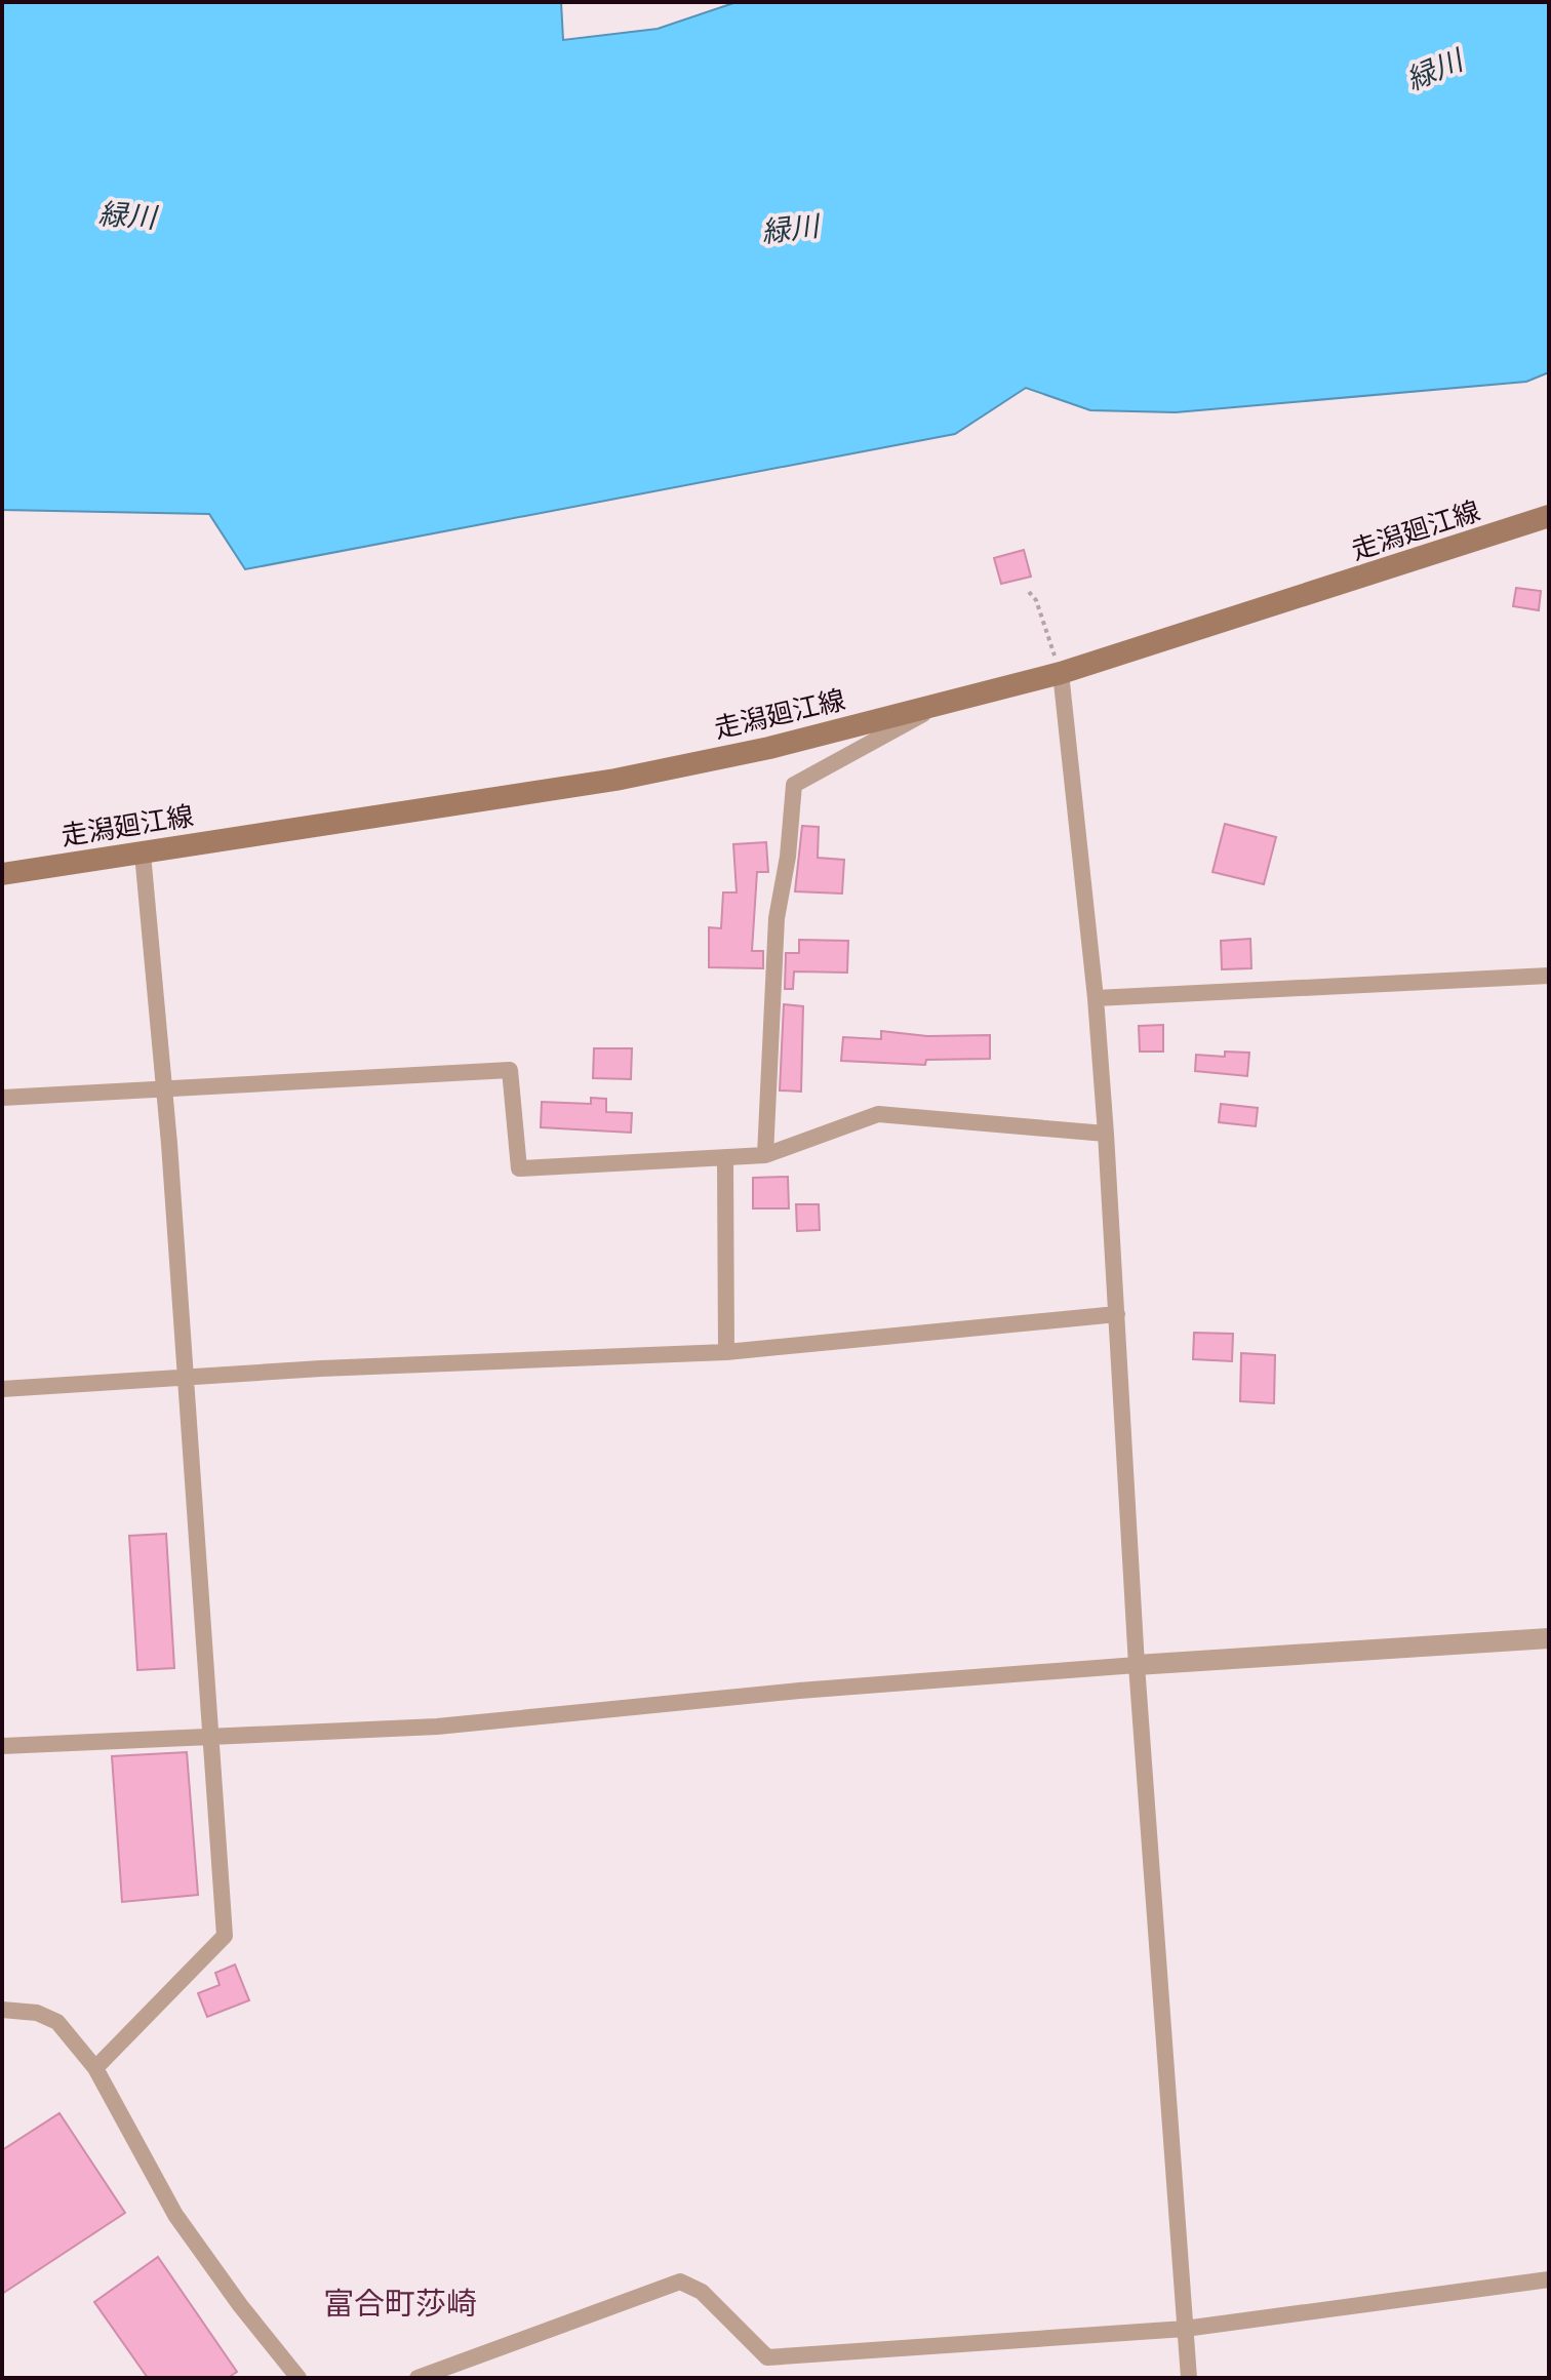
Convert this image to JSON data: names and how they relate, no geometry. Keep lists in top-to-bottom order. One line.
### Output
{"streets":{"main road":["走潟廻江線"]},"districts":["富合町莎崎"],"water":["緑川"]}
